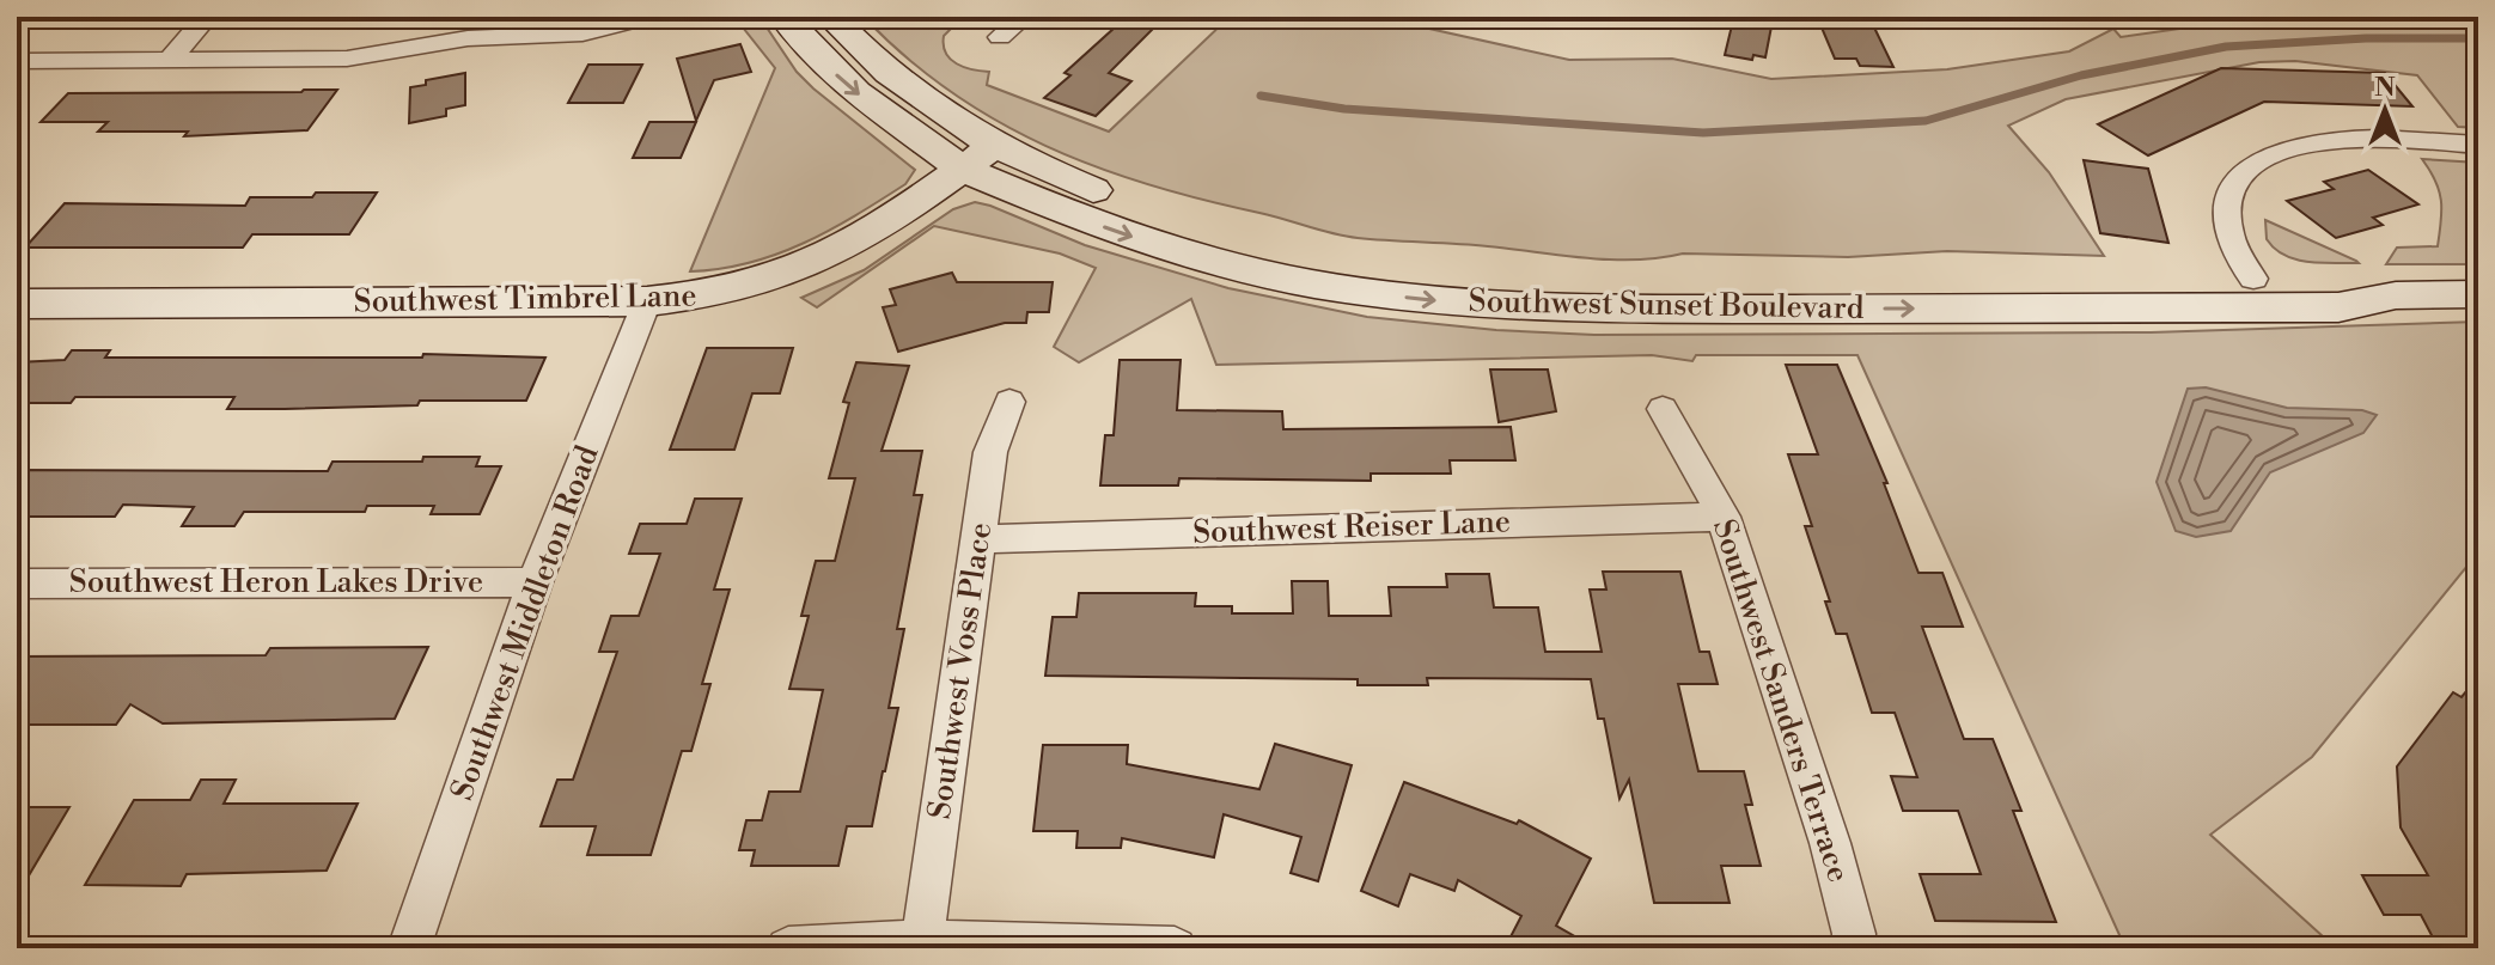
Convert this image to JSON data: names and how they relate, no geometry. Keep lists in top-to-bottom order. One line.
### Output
{"streets":{"main road":["Southwest Timbrel Lane","Southwest Sunset Boulevard"],"street":["Southwest Reiser Lane","Southwest Heron Lakes Drive","Southwest Middleton Road","Southwest Voss Place","Southwest Sanders Terrace"]},"crossings":[["Southwest Timbrel Lane","Southwest Sunset Boulevard"],["Southwest Timbrel Lane","Southwest Middleton Road"],["Southwest Reiser Lane","Southwest Voss Place"],["Southwest Reiser Lane","Southwest Sanders Terrace"],["Southwest Heron Lakes Drive","Southwest Middleton Road"]],"north":"top"}
